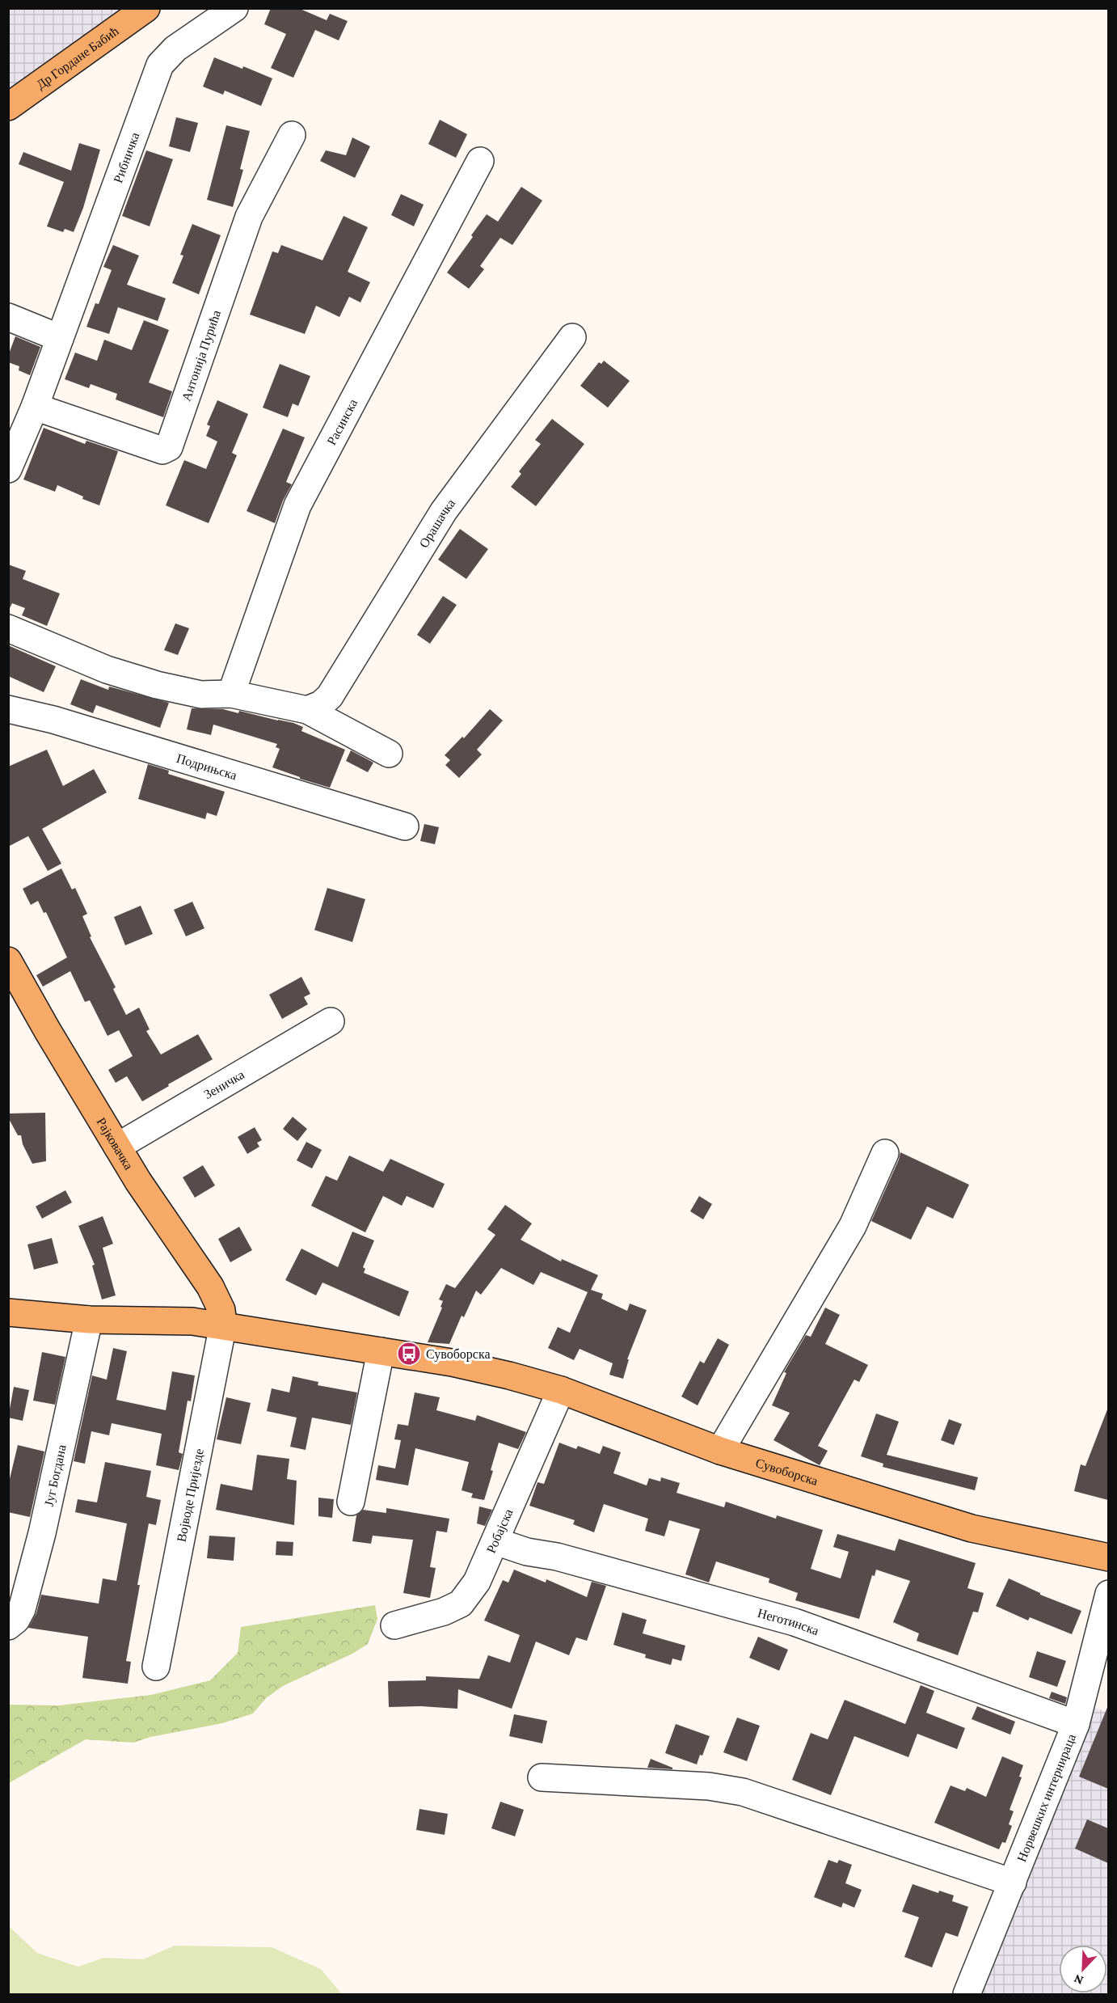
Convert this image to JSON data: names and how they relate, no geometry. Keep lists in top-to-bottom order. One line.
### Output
{"streets":{"main road":["Др Гордане Бабић","Рајковачка","Сувоборска"],"street":["Рибничка","Антонија Пурића","Расинска","Орашачка","Подрињска","Зеничка","Југ Богдана","Војводе Пријезде","Робајска","Неготинска","Норвешких интернираца"]},"crossings":[["Рибничка","Антонија Пурића"],["Зеничка","Рајковачка"],["Рајковачка","Сувоборска"],["Рајковачка","Војводе Пријезде"],["Сувоборска","Југ Богдана"],["Сувоборска","Војводе Пријезде"],["Сувоборска","Робајска"],["Робајска","Неготинска"],["Неготинска","Норвешких интернираца"]],"places":{"bus stop":["Сувоборска"]},"north":"bottom left"}
